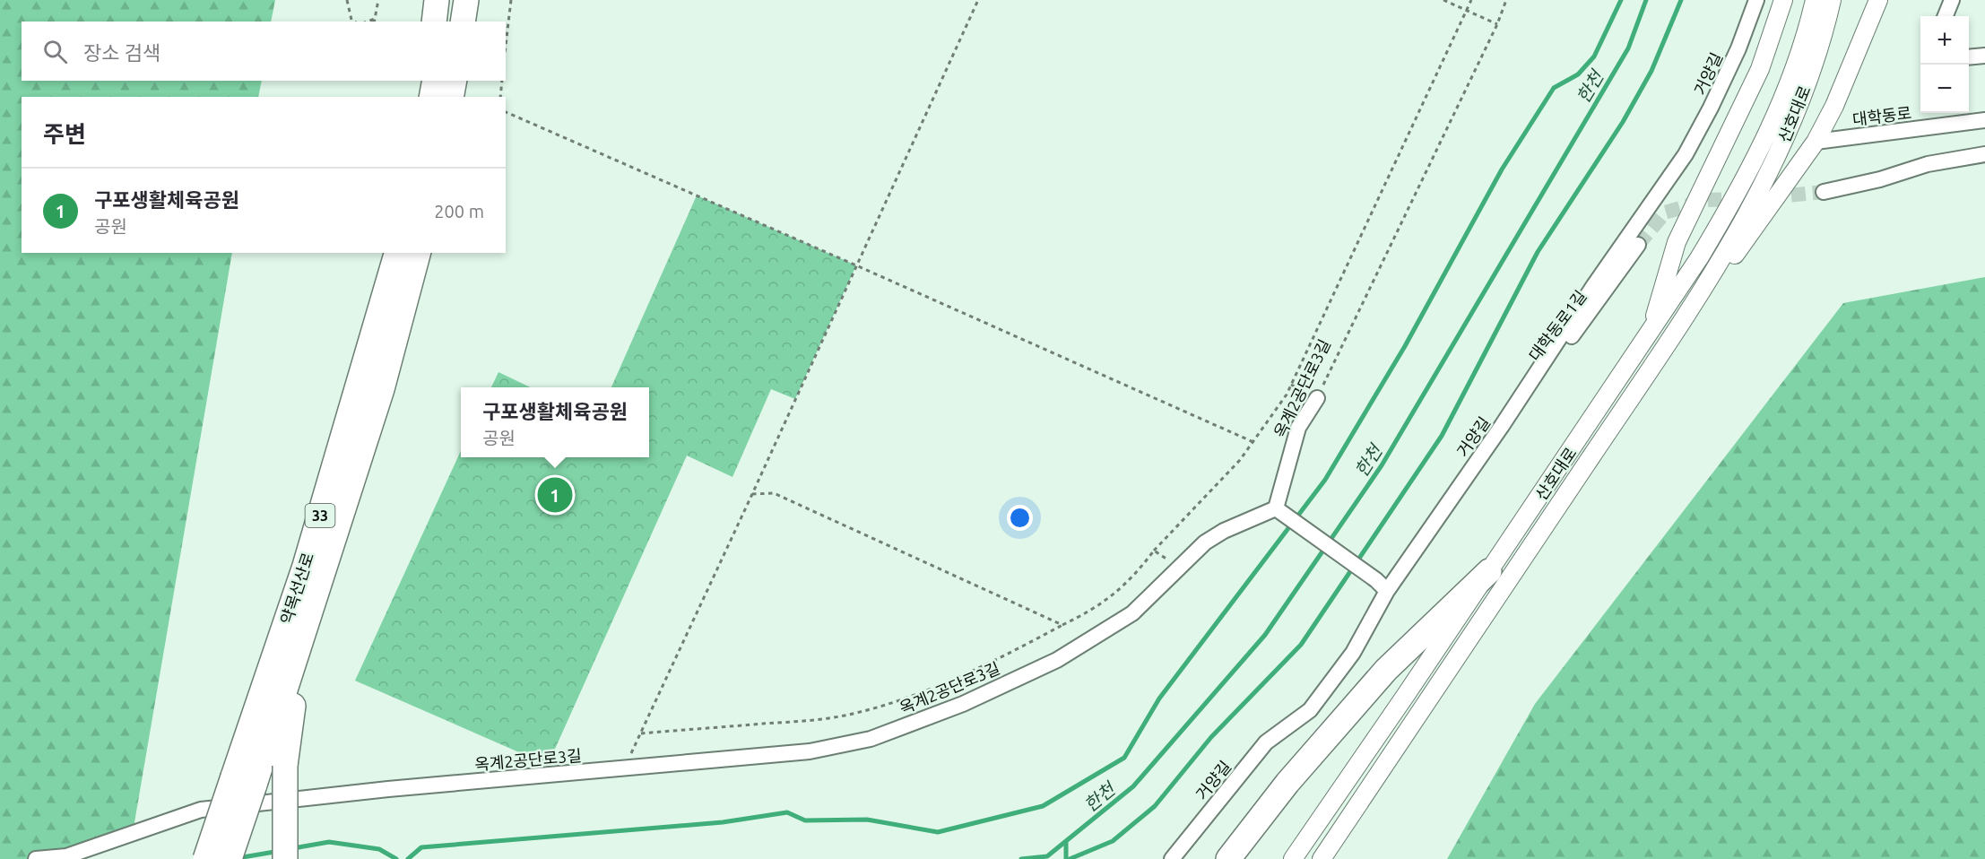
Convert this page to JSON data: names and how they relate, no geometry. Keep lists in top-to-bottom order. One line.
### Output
{"streets":{"highway":["33","약목선산로"],"street":["거양길","산호대로","대학동로","대학동로1길","옥계2공단로3길"]},"crossings":[["거양길","대학동로1길"]],"water":["한천"],"page":{"map_buttons":["+","−"],"search":"장소 검색","heading":"주변","list":[{"mark":"1","name":"구포생활체육공원","note":"공원","value":"200 m"}],"popup":["구포생활체육공원","공원"],"pins":"1"}}
